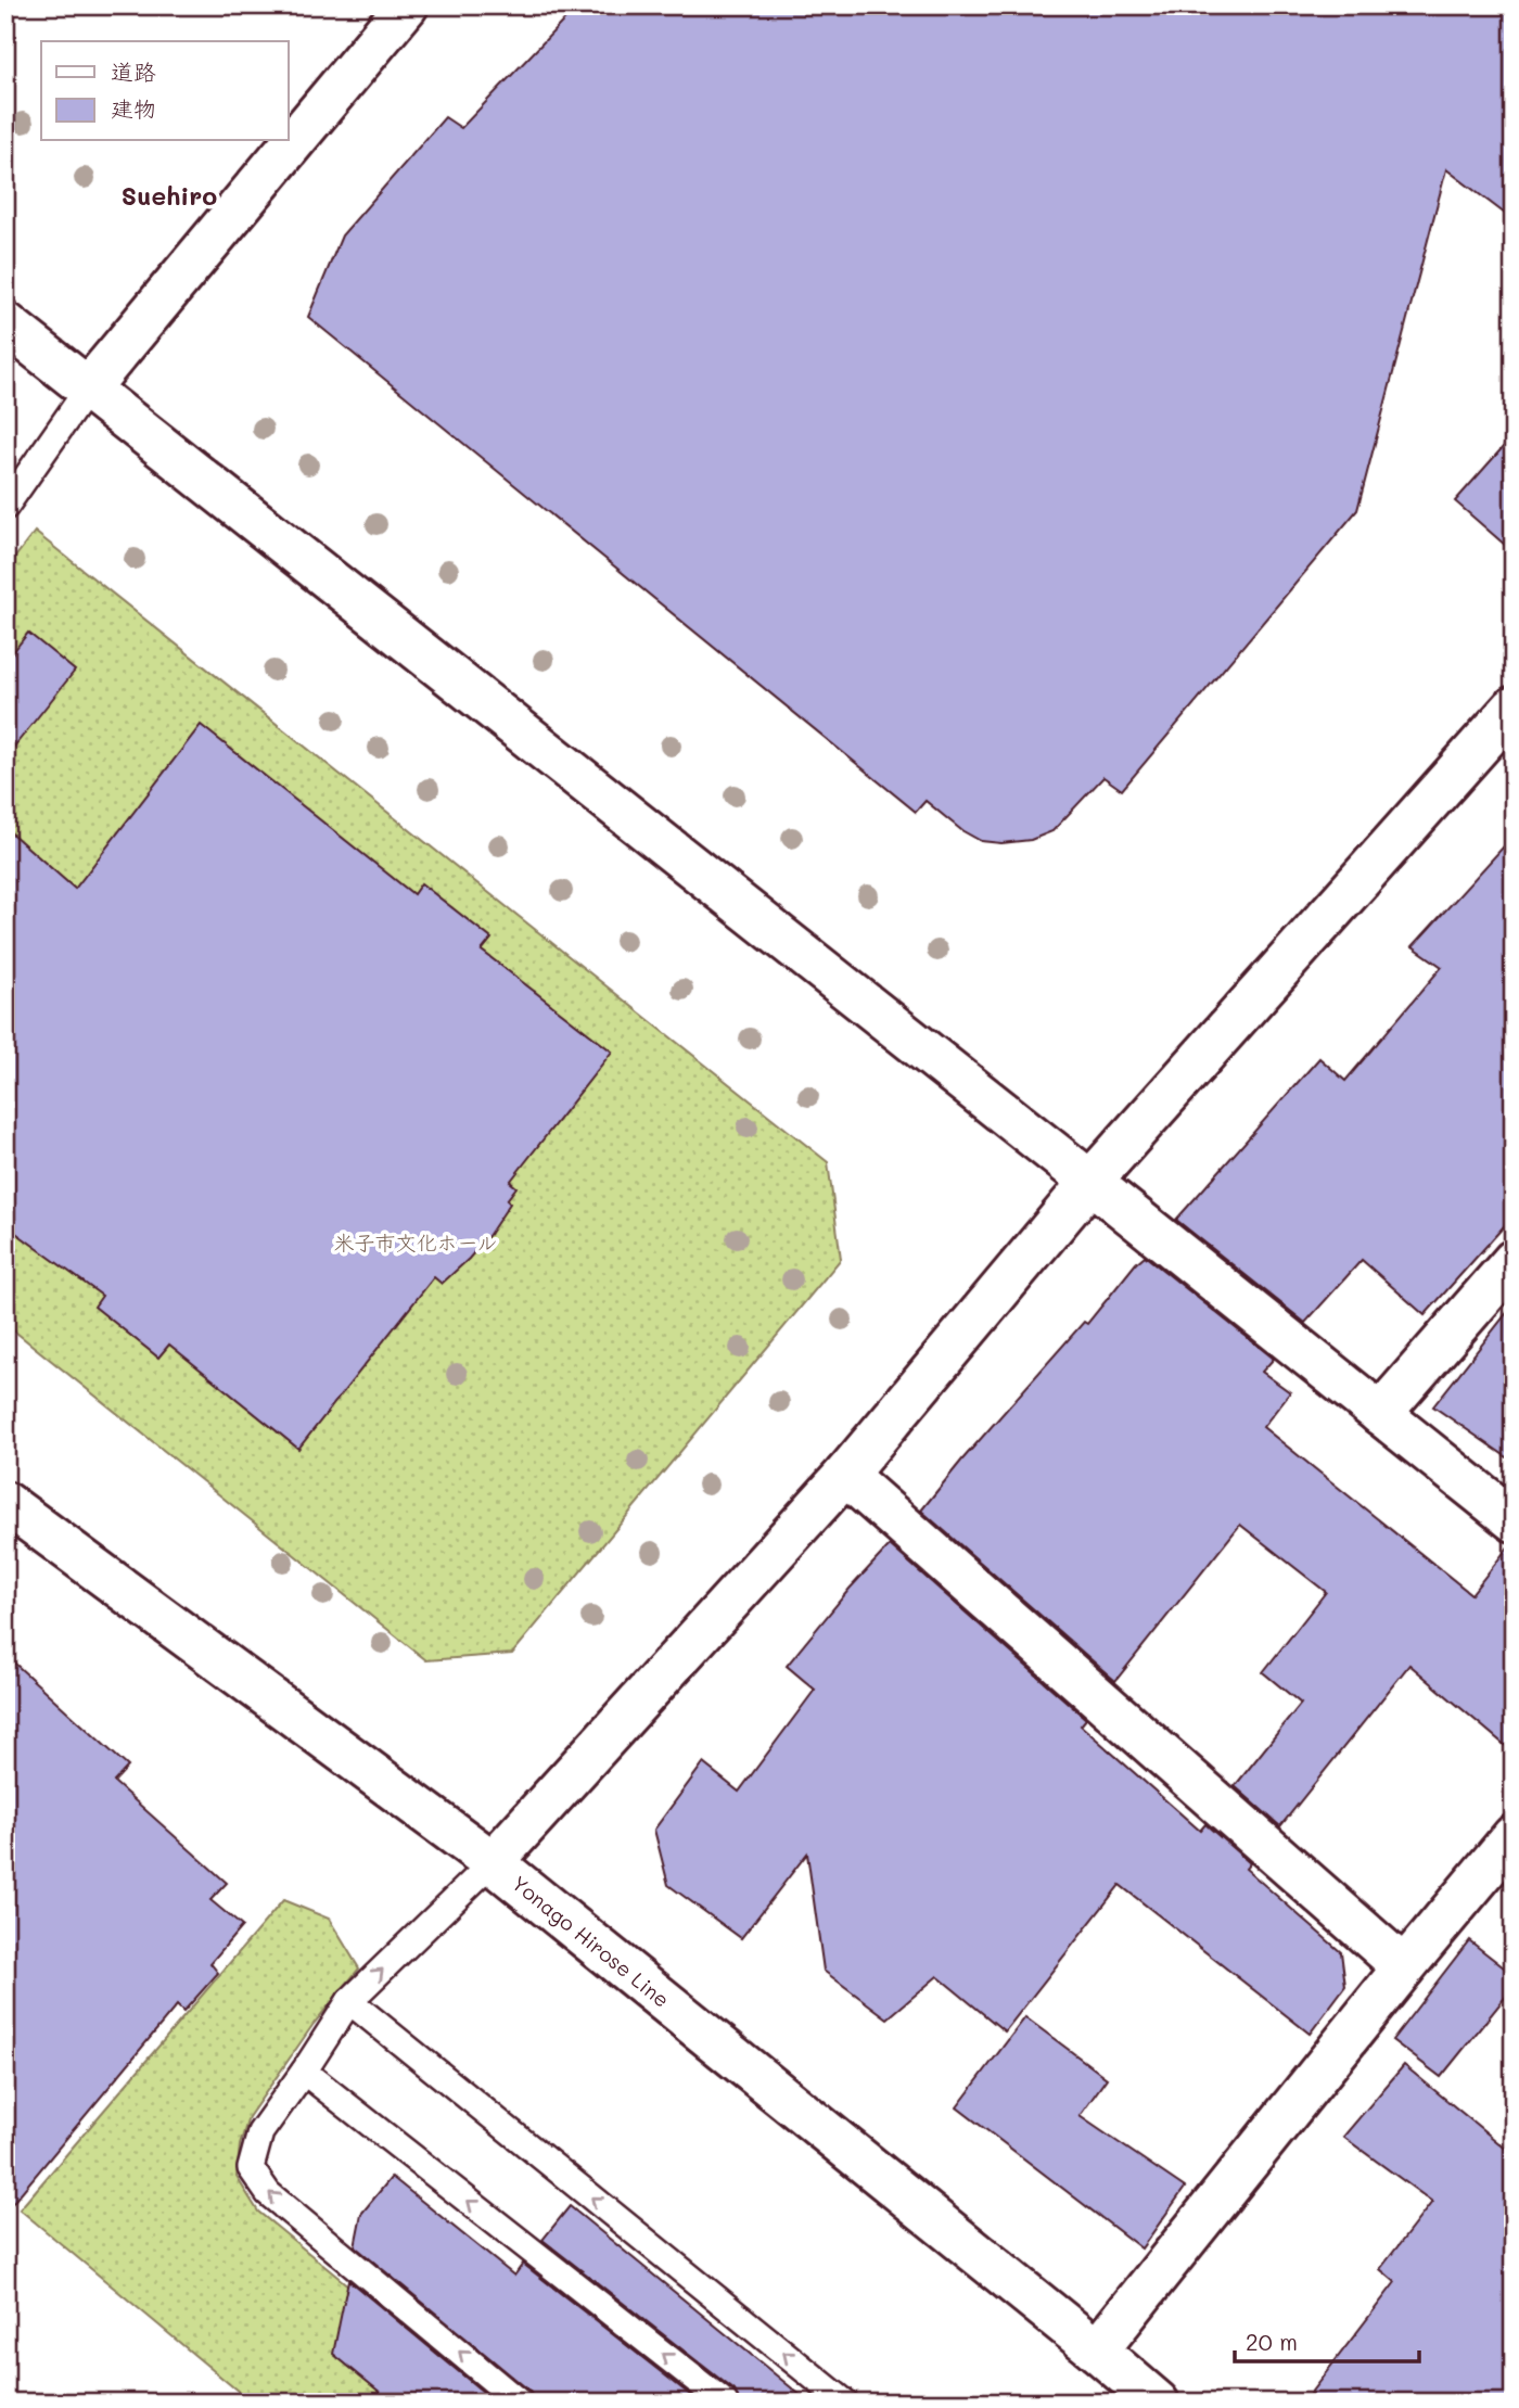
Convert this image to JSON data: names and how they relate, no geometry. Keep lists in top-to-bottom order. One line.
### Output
{"streets":{"street":["Yonago Hirose Line"]},"districts":["Suehiro"],"parks":["米子市文化ホール"],"legend":["道路","建物"],"scale_bar":"20 m"}
